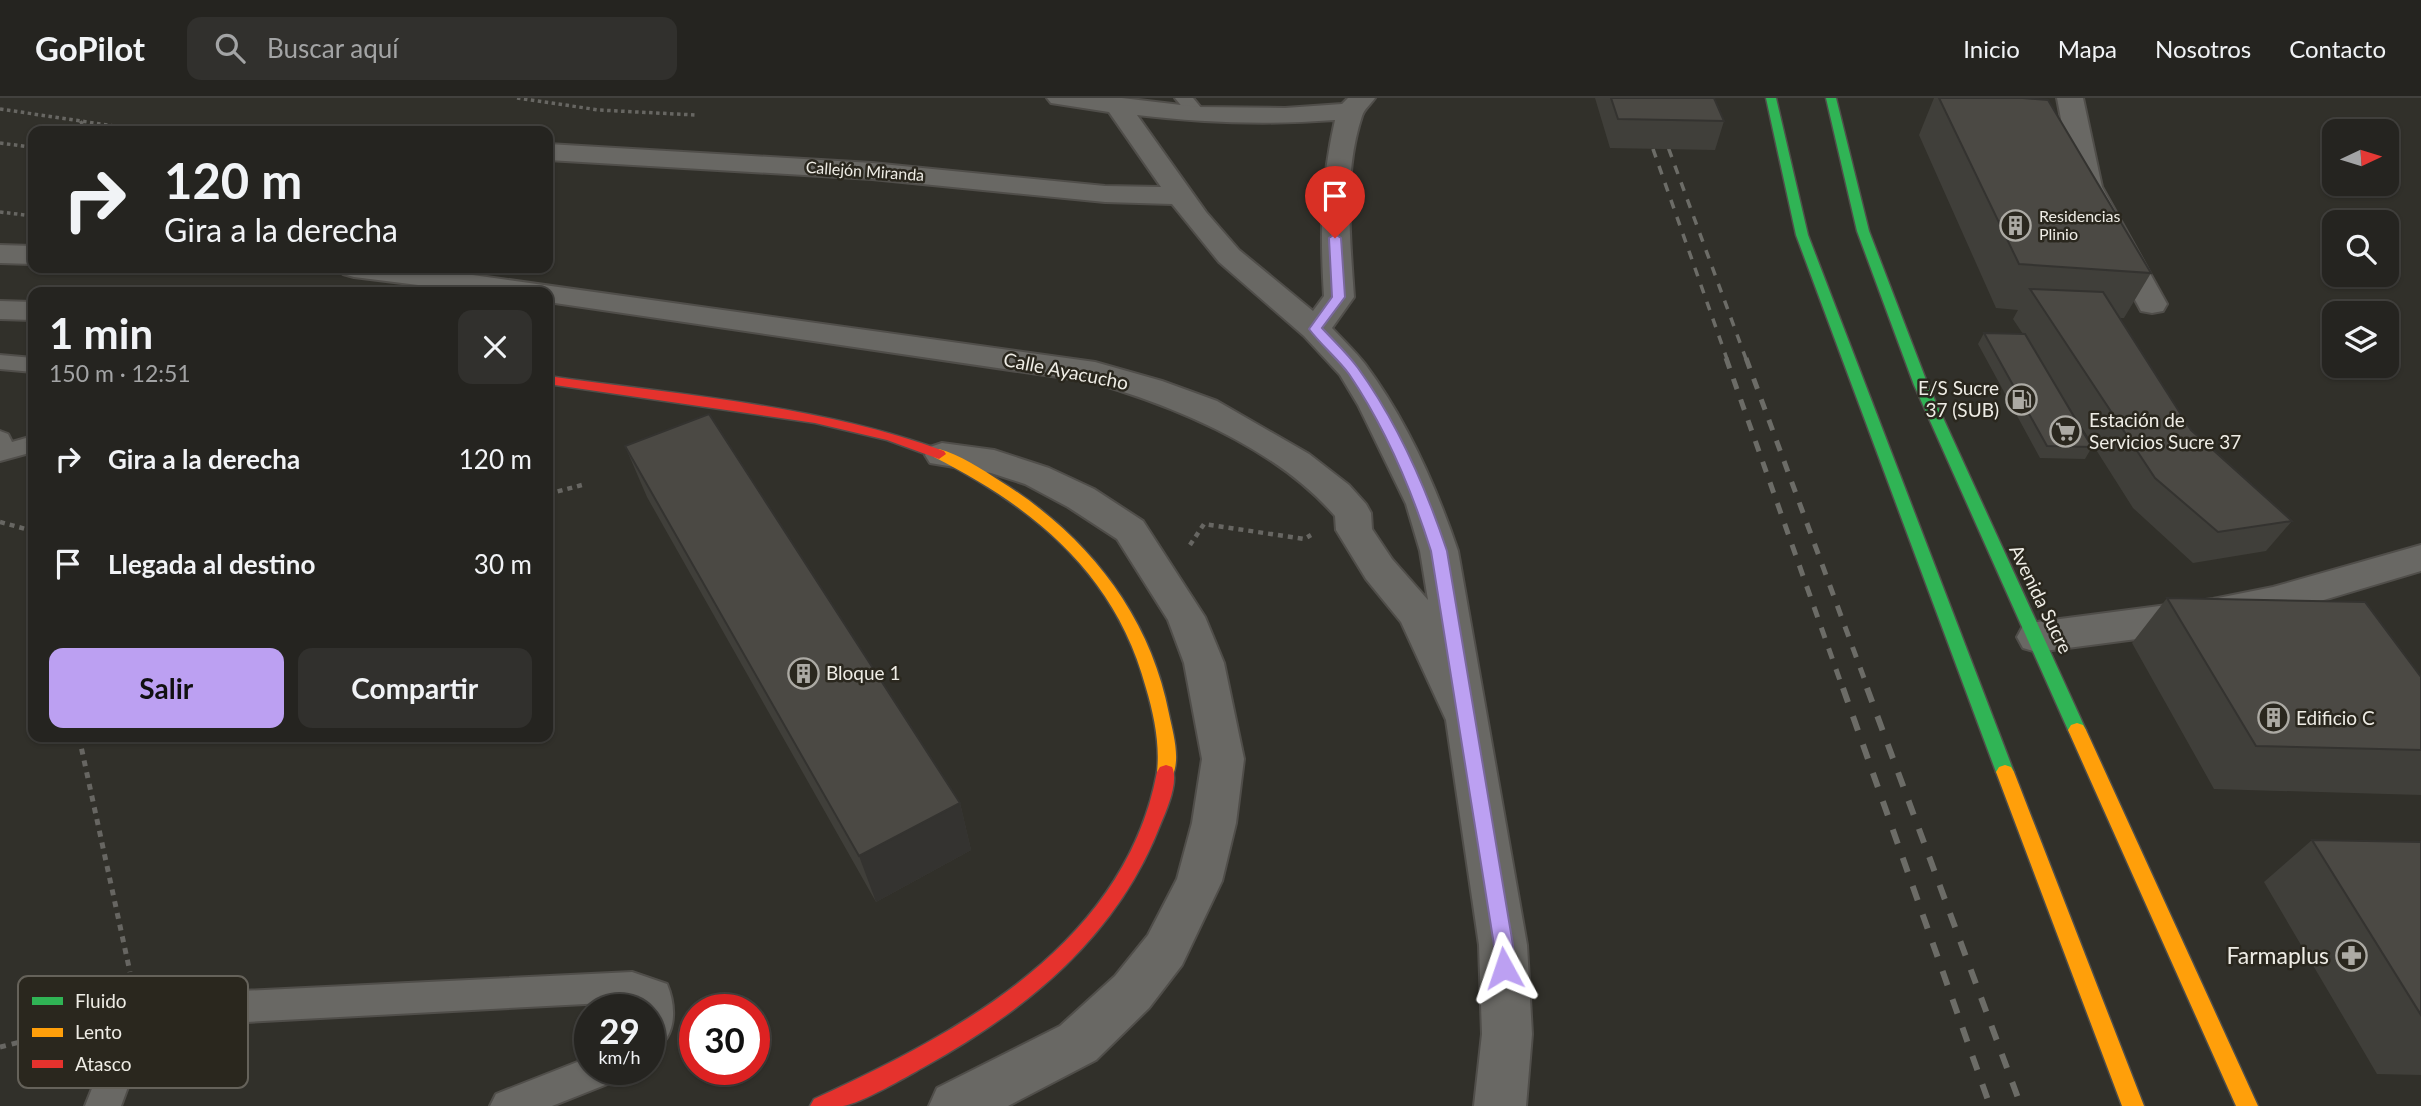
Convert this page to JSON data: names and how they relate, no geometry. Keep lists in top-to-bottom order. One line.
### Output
{"streets":{"main road":["Avenida Sucre"],"street":["Callejón Miranda","Calle Ayacucho"]},"places":{"building":["Residencias Plinio","Bloque 1","Edificio C"],"fuel station":["E/S Sucre 37 (SUB)"],"supermarket":["Estación de Servicios Sucre 37"],"pharmacy":["Farmaplus"]},"legend":["Fluido","Lento","Atasco"],"north":"right","page":{"header":"GoPilot","search":"Buscar aquí","nav":["Inicio","Mapa","Nosotros","Contacto"],"turn":["120 m","Gira a la derecha"],"heading":["1 min","150 m · 12:51"],"list":[{"name":"Gira a la derecha","value":"120 m"},{"name":"Llegada al destino","value":"30 m"}],"buttons":["Salir","Compartir"],"speed":"29 km/h","limit":"30"}}
